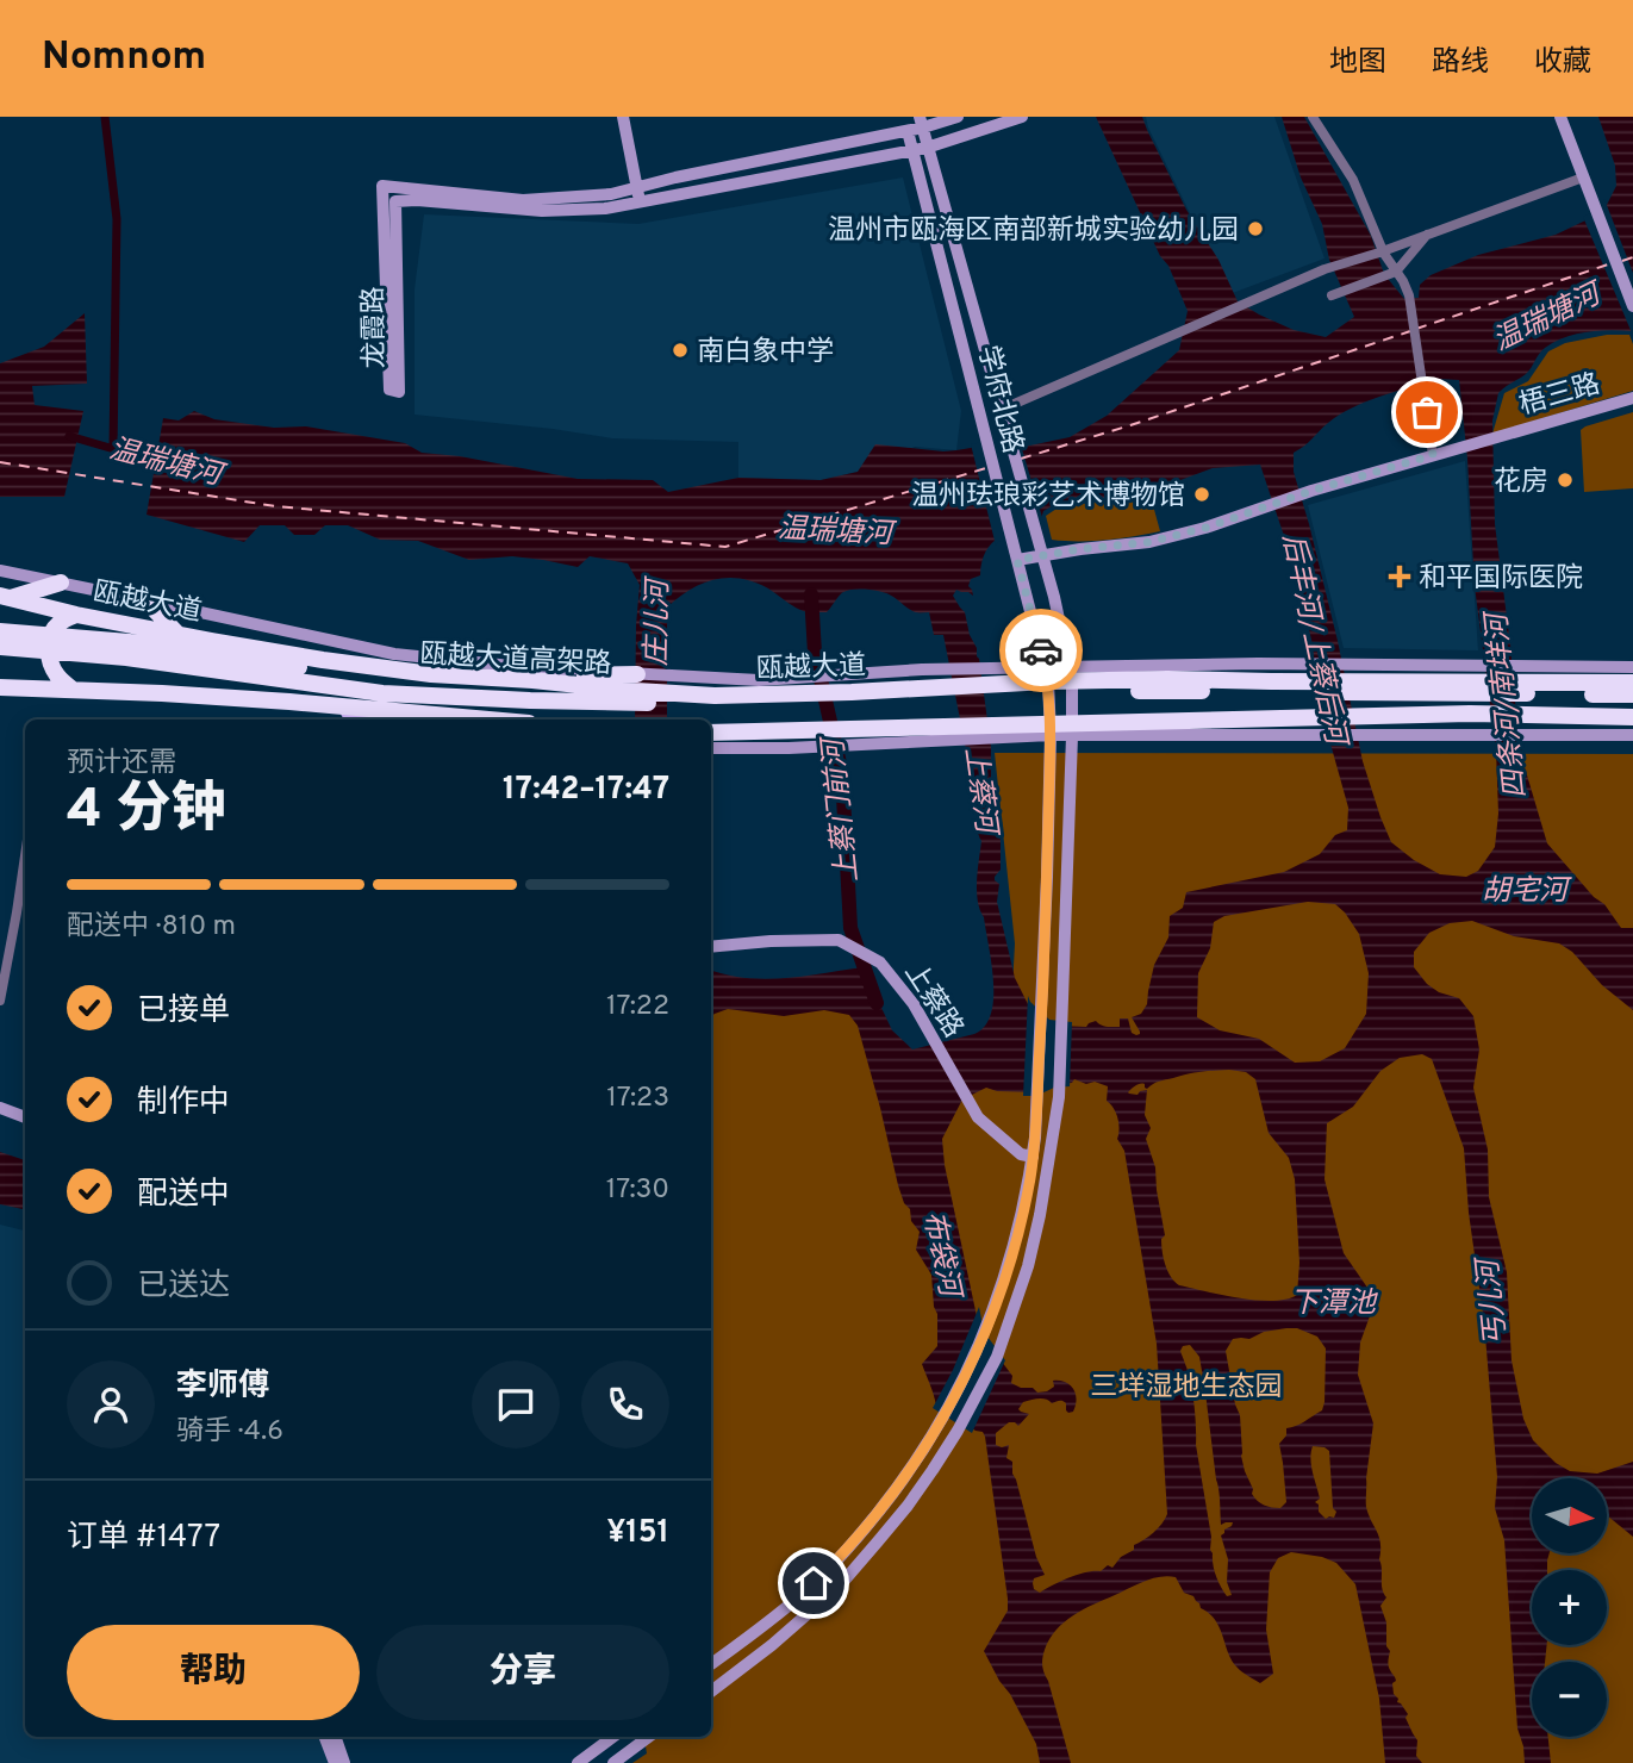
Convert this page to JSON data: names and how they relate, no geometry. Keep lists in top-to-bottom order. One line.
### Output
{"streets":{"highway":["瓯越大道","瓯越大道高架路"],"street":["龙霞路","梧三路","学府北路","上蔡路"]},"crossings":[["龙霞路","学府北路"],["学府北路","瓯越大道"],["学府北路","上蔡路"],["瓯越大道","瓯越大道高架路"]],"water":["温瑞塘河","庄儿河","后丰河/上蔡后河","四条河/南垟河","上蔡河","上蔡门前河","胡宅河","布袋河","下潭池","丐儿河"],"parks":["三垟湿地生态园"],"places":{"other":["温州市瓯海区南部新城实验幼儿园","南白象中学","花房","温州珐琅彩艺术博物馆"],"health":["和平国际医院"]},"north":"right","page":{"header":"Nomnom","nav":["地图","路线","收藏"],"heading":["4 分钟","预计还需","17:42–17:47"],"panel":["李师傅","骑手 · 4.6","订单 #1477","¥151"],"bar":"配送中 · 810 m","list":[["已接单","17:22"],["制作中","17:23"],["配送中","17:30"],"已送达"],"map_buttons":["+","−"],"buttons":["帮助","分享"]}}
